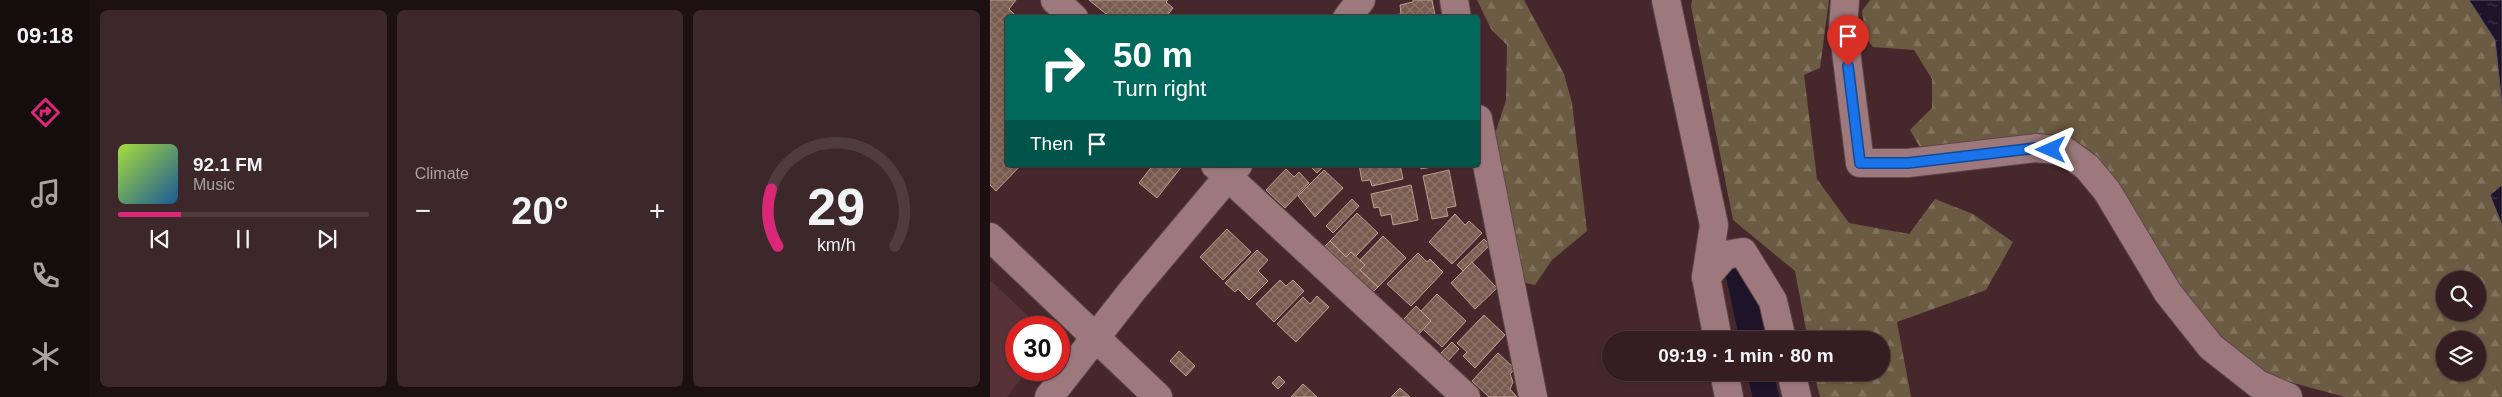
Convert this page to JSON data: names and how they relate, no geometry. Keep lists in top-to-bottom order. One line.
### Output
{"page":{"tabs":"09:18","tile":"Climate","turn":["50 m","Turn right"],"then":"Then","song":["92.1 FM","Music"],"heat":["−","20°","+"],"limit":"30","trip":"09:19 · 1 min · 80 m","gauge":["29","km/h"]}}
